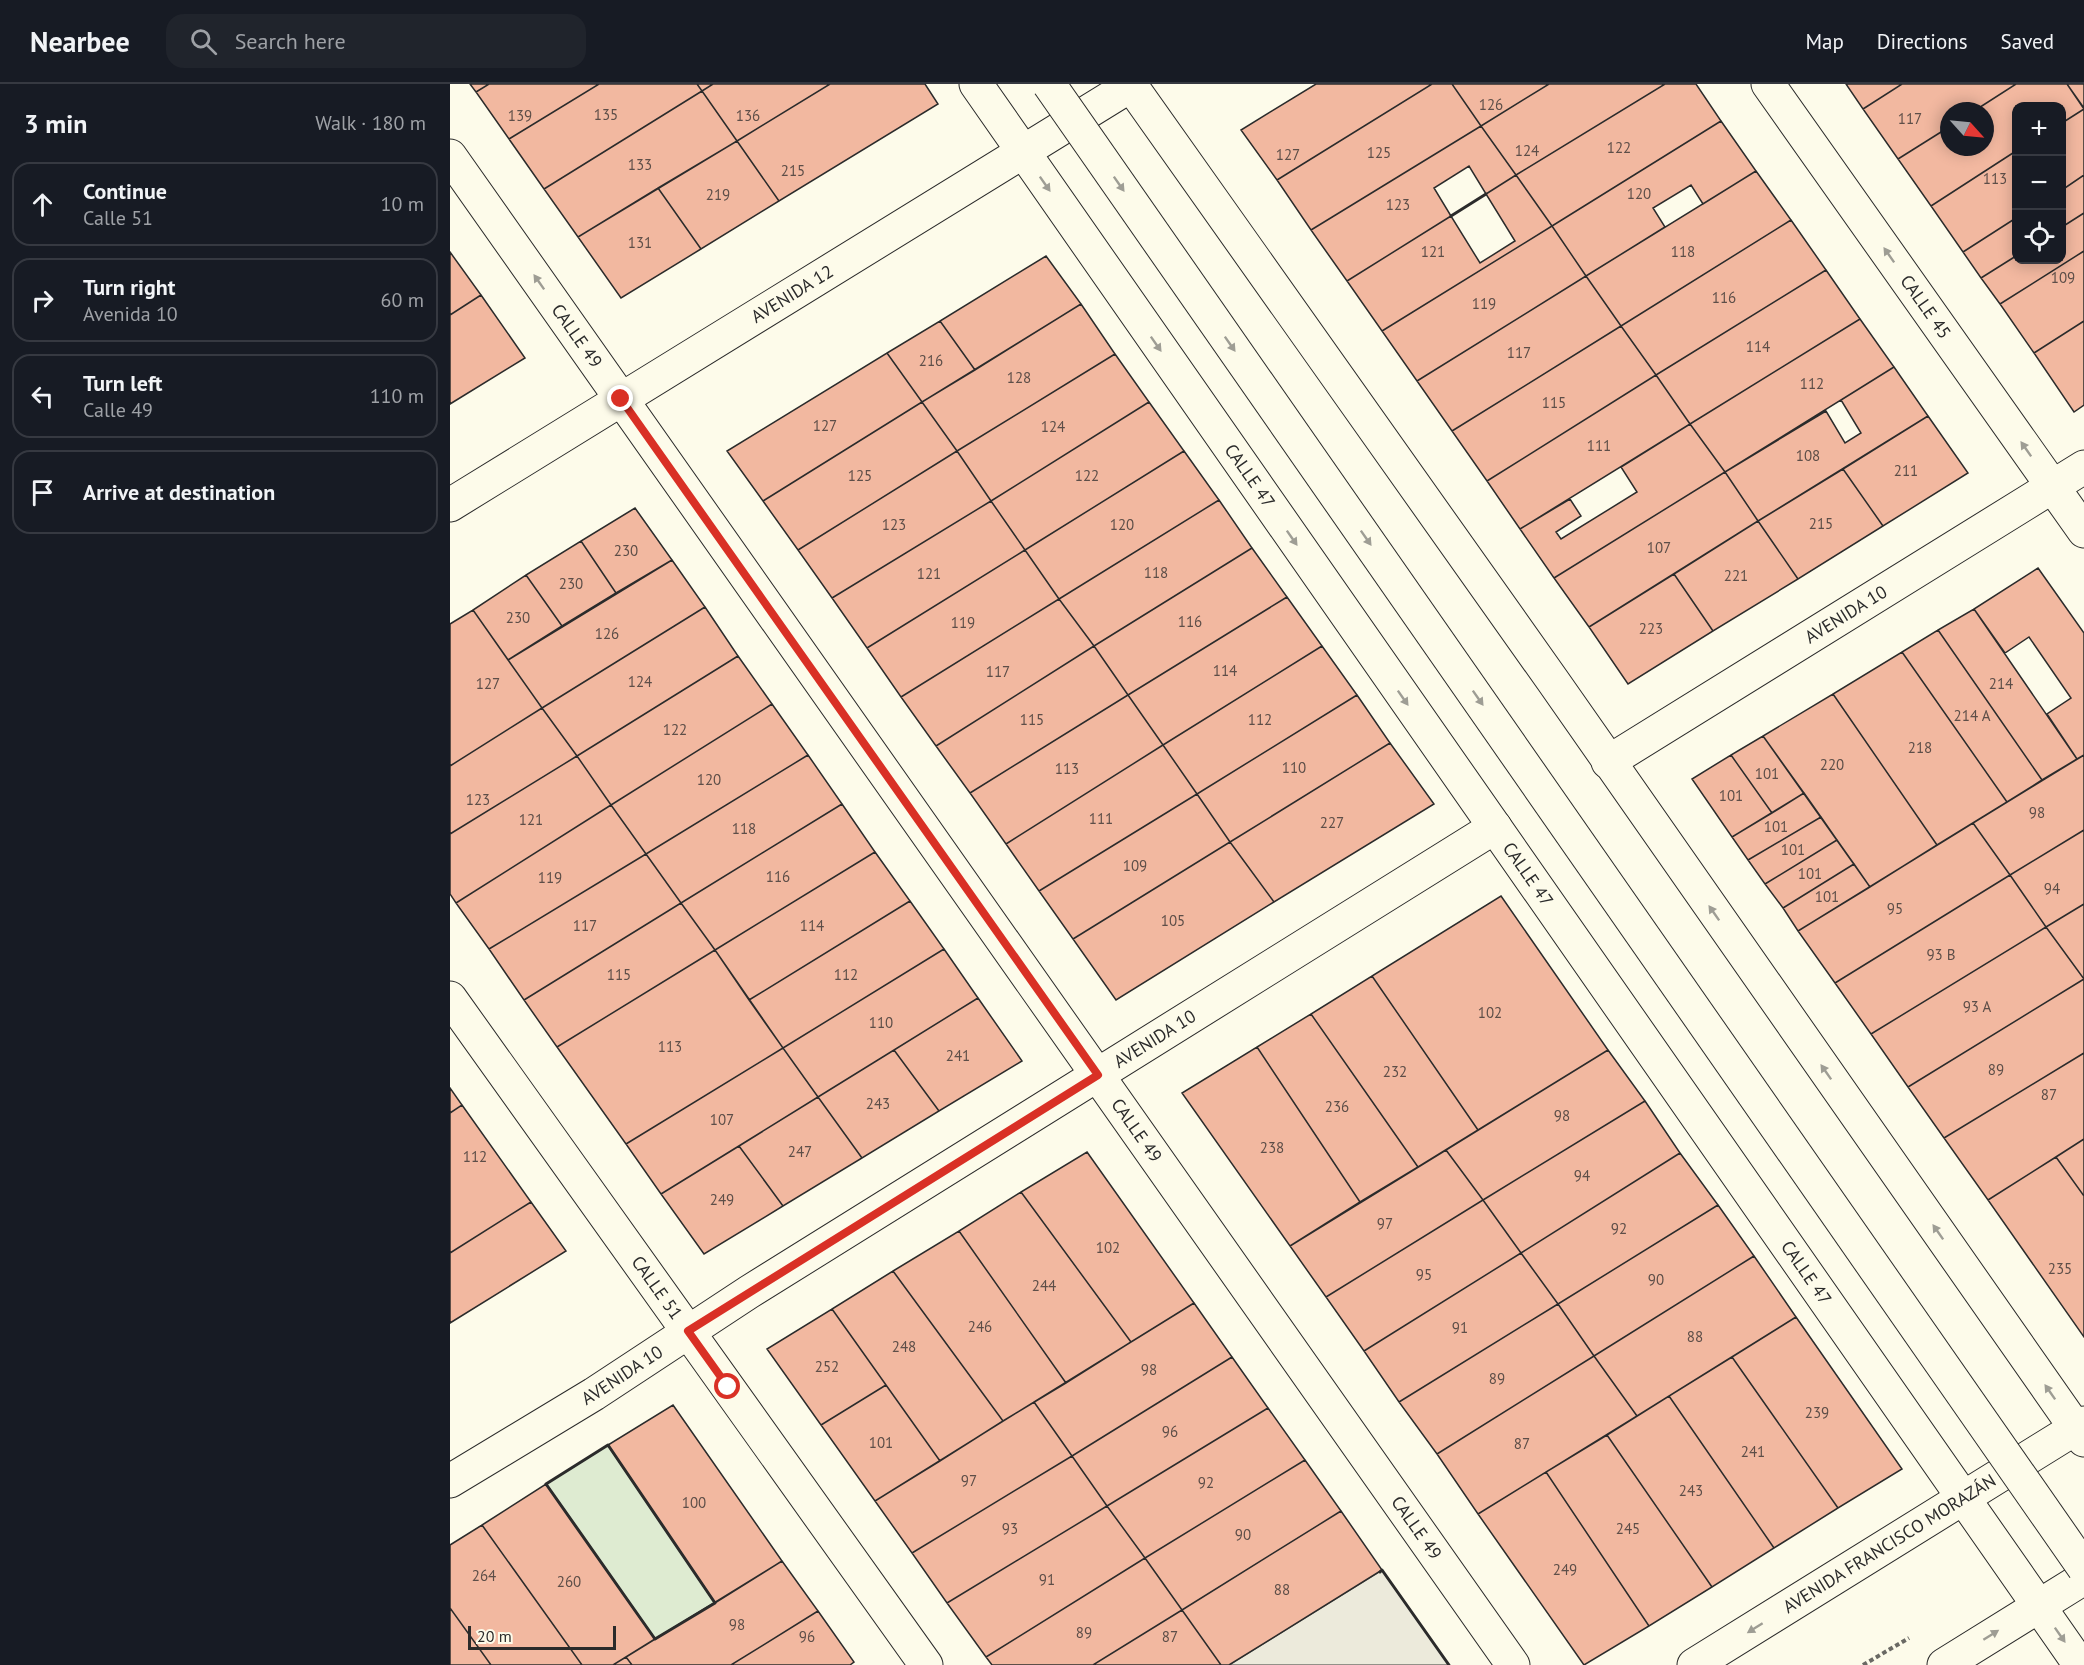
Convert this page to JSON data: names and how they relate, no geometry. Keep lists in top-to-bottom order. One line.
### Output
{"streets":{"main road":["AVENIDA 12","CALLE 45","CALLE 49","CALLE 47","AVENIDA 10","CALLE 51","AVENIDA FRANCISCO MORAZÁN"]},"crossings":[["AVENIDA 12","CALLE 49"],["AVENIDA 12","CALLE 47"],["CALLE 45","AVENIDA 10"],["CALLE 49","AVENIDA 10"],["CALLE 47","AVENIDA 10"],["CALLE 47","AVENIDA FRANCISCO MORAZÁN"],["AVENIDA 10","CALLE 51"]],"one_way":["CALLE 45"],"house_numbers":["126","135","139","136","117","122","124","125","127","133","215","113","120","219","123","131","121","118","109","116","119","114","117","216","128","112","115","127","124","111","108","211","125","122","215","123","120","107","230","118","121","221","230","230","116","119","223","126","114","117","124","127","214","214 A","115","112","122","218","220","110","113","101","120","101","123","98","111","121","227","101","118","101","109","101","116","119","94","101","95","105","117","114","93 B","115","112","93 A","102","110","113","241","89","232","87","243","236","98","107","238","247","112","94","249","97","92","102","235","95","90","244","246","91","88","248","252","98","89","239","96","101","87","241","97","92","243","100","93","245","90","249","264","91","260","88","98","89","96","87"],"scale_bar":"20 m","north":"bottom right","page":{"header":"Nearbee","search":"Search here","nav":["Map","Directions","Saved"],"heading":["3 min","Walk · 180 m"],"map_buttons":["+","−"],"list":[["Continue","Calle 51","10 m"],["Turn right","Avenida 10","60 m"],["Turn left","Calle 49","110 m"],"Arrive at destination"],"scale":"20 m"}}
